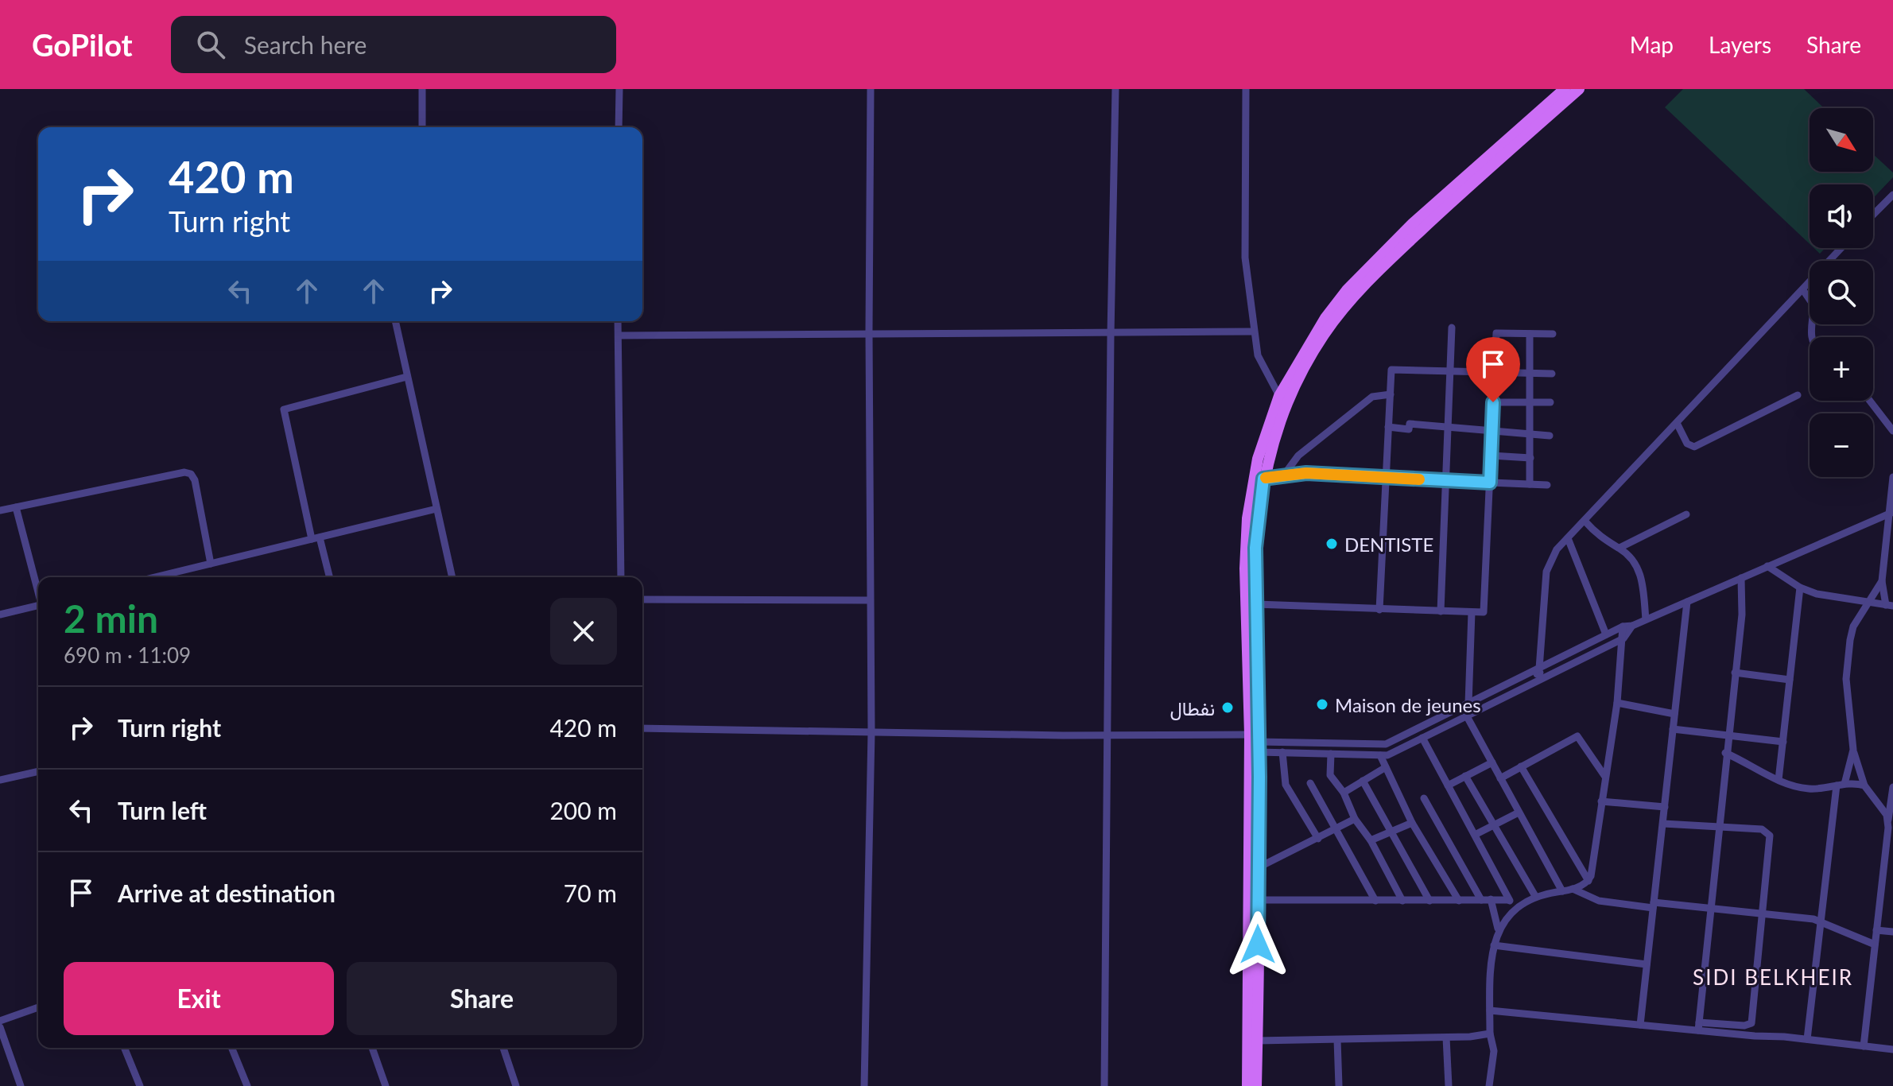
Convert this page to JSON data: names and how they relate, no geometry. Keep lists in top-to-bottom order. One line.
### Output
{"districts":["SIDI BELKHEIR"],"places":["DENTISTE","Maison de jeunes","نفطال"],"north":"bottom right","page":{"header":"GoPilot","search":"Search here","nav":["Map","Layers","Share"],"map_buttons":["+","−"],"turn":["420 m","Turn right"],"heading":["2 min","690 m · 11:09"],"list":[{"name":"Turn right","value":"420 m"},{"name":"Turn left","value":"200 m"},{"name":"Arrive at destination","value":"70 m"}],"buttons":["Exit","Share"]}}
